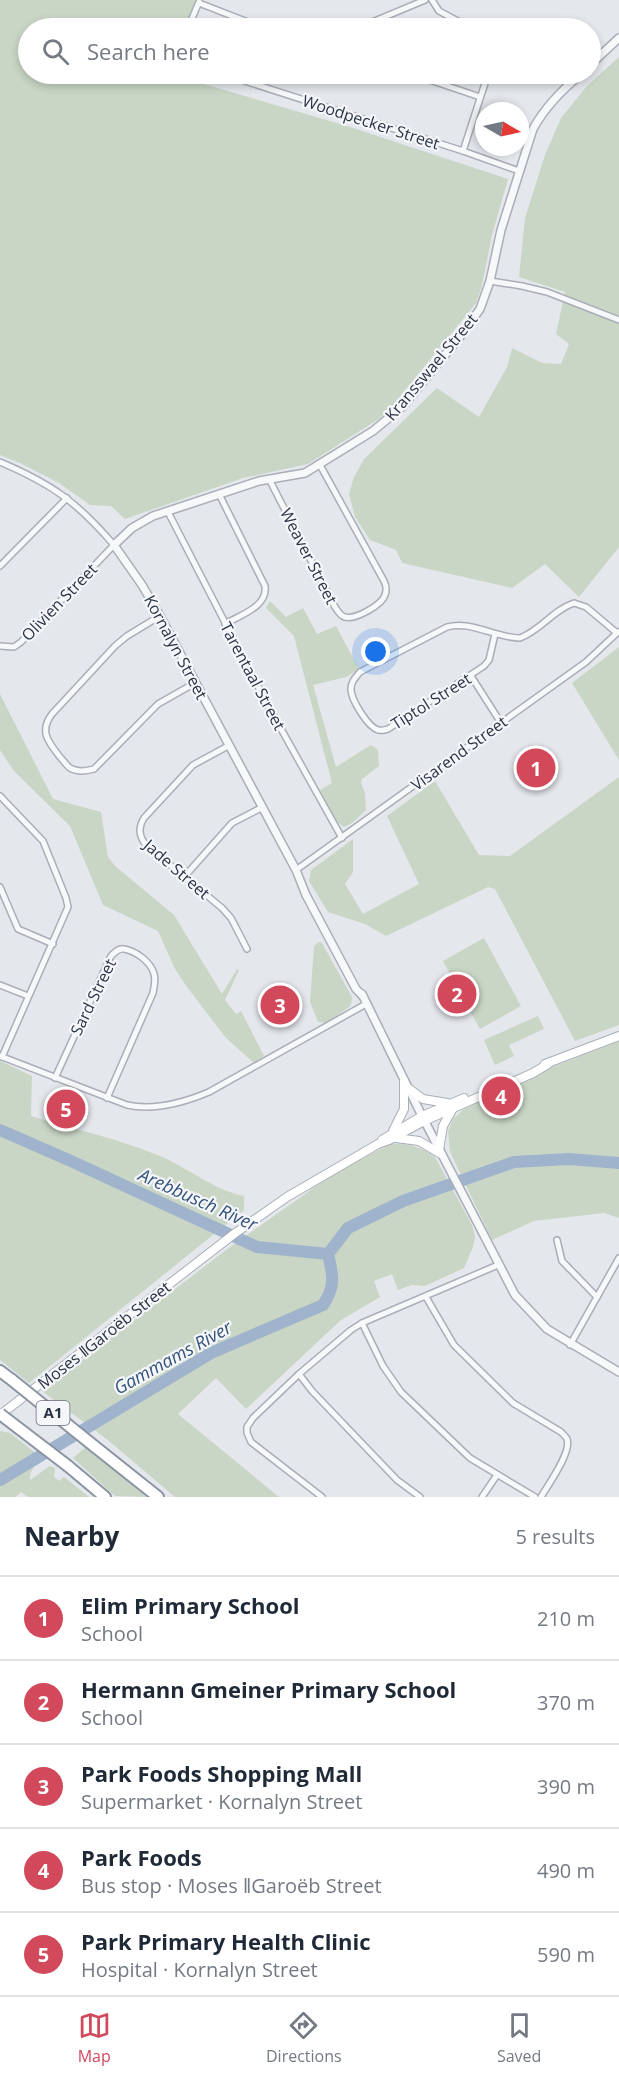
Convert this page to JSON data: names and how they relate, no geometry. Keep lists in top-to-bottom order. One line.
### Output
{"streets":{"highway":["A1"],"main road":["Moses ǁGaroëb Street"],"street":["Woodpecker Street","Kransswael Street","Weaver Street","Olivien Street","Kornalyn Street","Tarentaal Street","Tiptol Street","Visarend Street","Jade Street","Sard Street"]},"crossings":[["Woodpecker Street","Kransswael Street"],["Kransswael Street","Weaver Street"],["Kransswael Street","Olivien Street"],["Kransswael Street","Kornalyn Street"],["Kransswael Street","Tarentaal Street"],["Olivien Street","Kornalyn Street"],["Kornalyn Street","Visarend Street"],["Kornalyn Street","Jade Street"],["Tarentaal Street","Visarend Street"],["Tiptol Street","Visarend Street"],["Moses ǁGaroëb Street","A1"]],"water":["Arebbusch River","Gammams River"],"north":"right","page":{"search":"Search here","pins":["1","2","3","4","5"],"heading":["Nearby","5 results"],"list":[{"mark":"1","name":"Elim Primary School","note":"School","value":"210 m"},{"mark":"2","name":"Hermann Gmeiner Primary School","note":"School","value":"370 m"},{"mark":"3","name":"Park Foods Shopping Mall","note":"Supermarket · Kornalyn Street","value":"390 m"},{"mark":"4","name":"Park Foods","note":"Bus stop · Moses ǁGaroëb Street","value":"490 m"},{"mark":"5","name":"Park Primary Health Clinic","note":"Hospital · Kornalyn Street","value":"590 m"}],"nav":["Map","Directions","Saved"]}}
